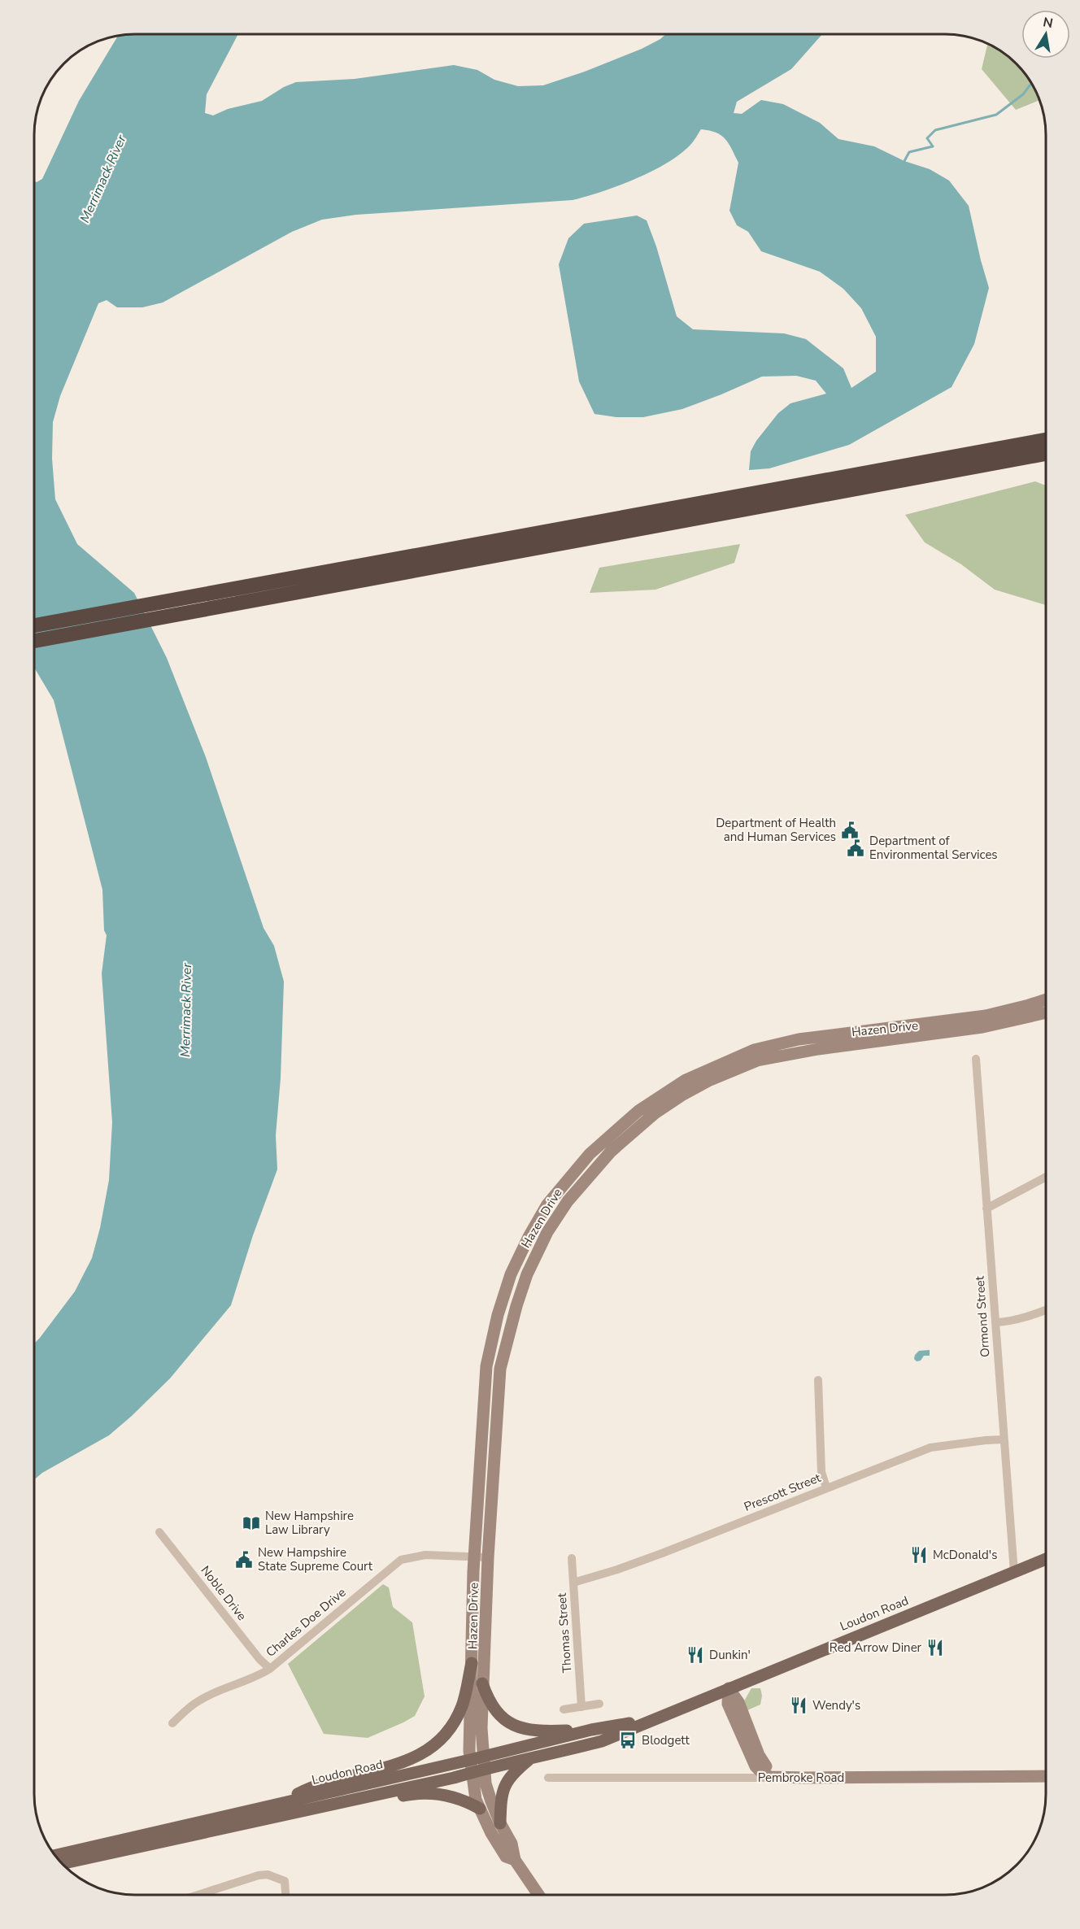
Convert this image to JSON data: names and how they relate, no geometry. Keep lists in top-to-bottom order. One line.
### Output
{"streets":{"main road":["Loudon Road"],"street":["Hazen Drive","Ormond Street","Prescott Street","Noble Drive","Charles Doe Drive","Thomas Street","Pembroke Road"]},"crossings":[["Hazen Drive","Loudon Road"],["Hazen Drive","Charles Doe Drive"],["Ormond Street","Prescott Street"],["Ormond Street","Loudon Road"],["Prescott Street","Thomas Street"],["Noble Drive","Charles Doe Drive"]],"water":["Merrimack River"],"places":{"public building":["Department of Health and Human Services","Department of Environmental Services","New Hampshire State Supreme Court"],"library":["New Hampshire Law Library"],"restaurant":["McDonald's","Red Arrow Diner","Dunkin'","Wendy's"],"bus stop":["Blodgett"]},"north":"top"}
